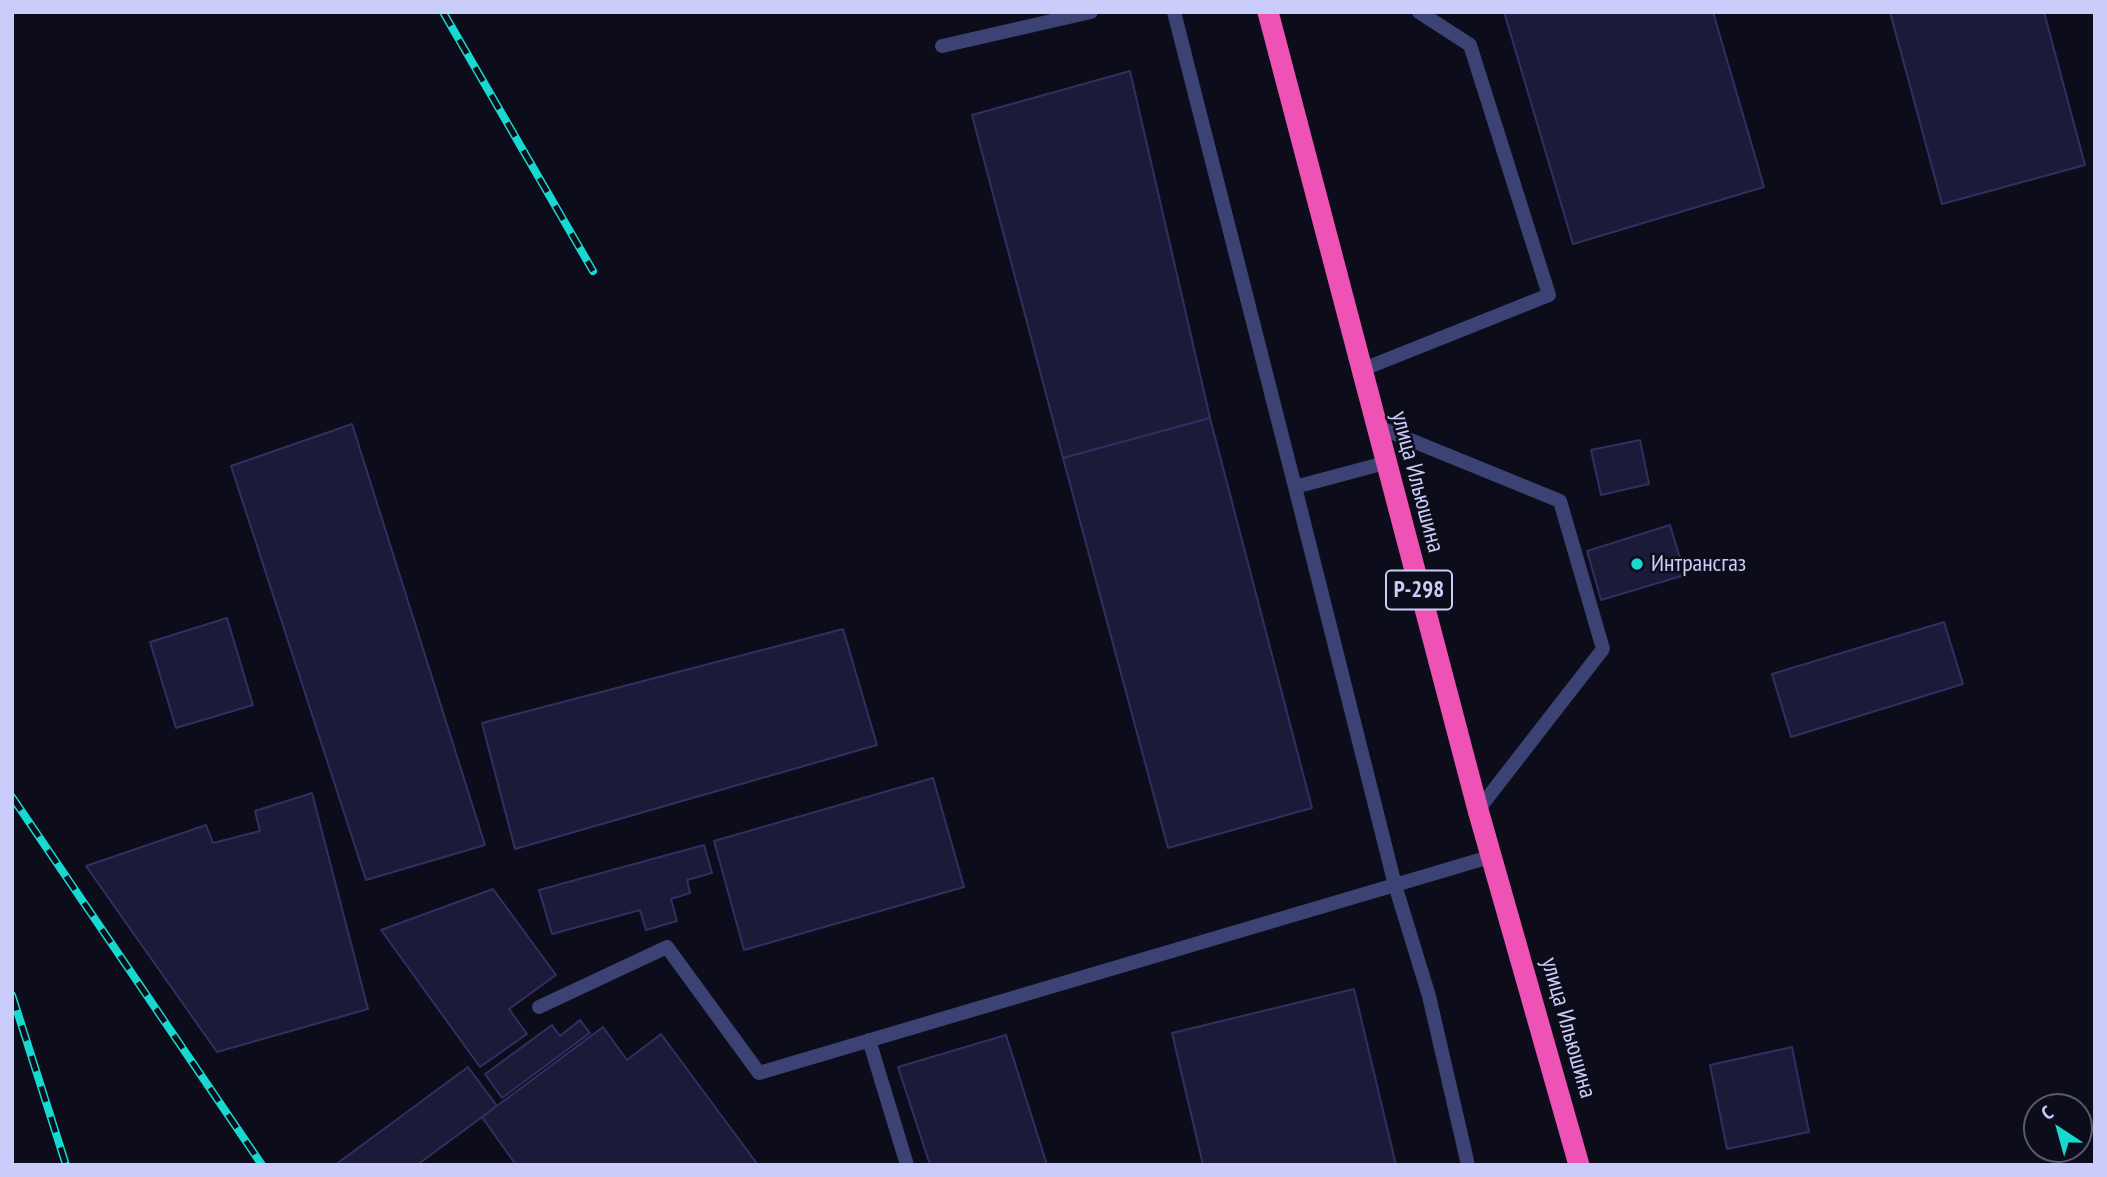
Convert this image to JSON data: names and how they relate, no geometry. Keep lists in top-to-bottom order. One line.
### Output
{"streets":{"highway":["улица Ильюшина","Р-298"]},"places":["Интрансгаз"],"north":"top left"}
